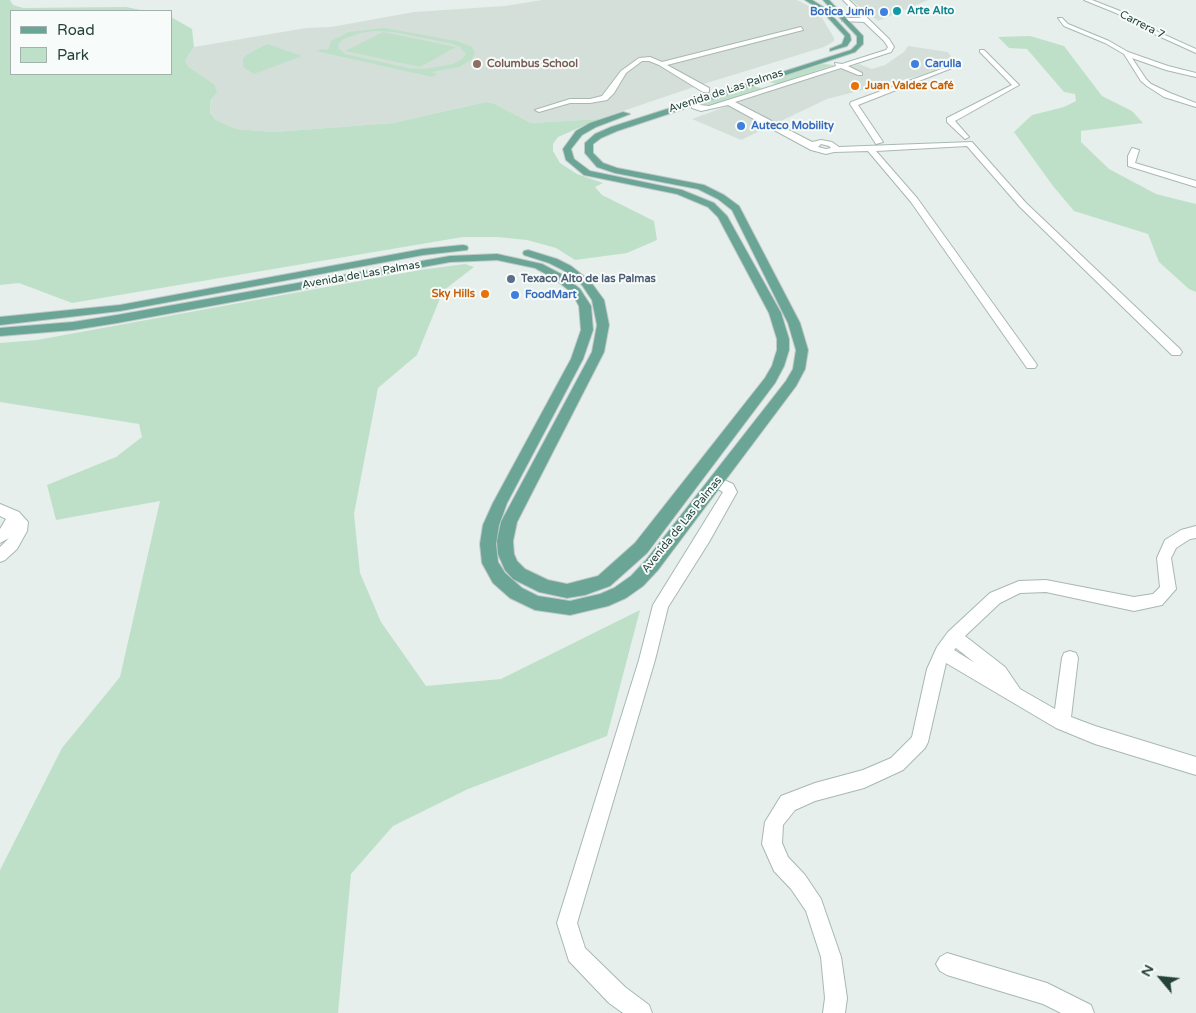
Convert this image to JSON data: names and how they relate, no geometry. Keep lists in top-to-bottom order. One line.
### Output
{"streets":{"main road":["Avenida de Las Palmas"],"street":["Carrera 7"]},"places":["Arte Alto","Botica Junín","Columbus School","Carulla","Juan Valdez Café","Auteco Mobility","Texaco Alto de las Palmas","Sky Hills","FoodMart"],"legend":["Road","Park"],"north":"top left"}
